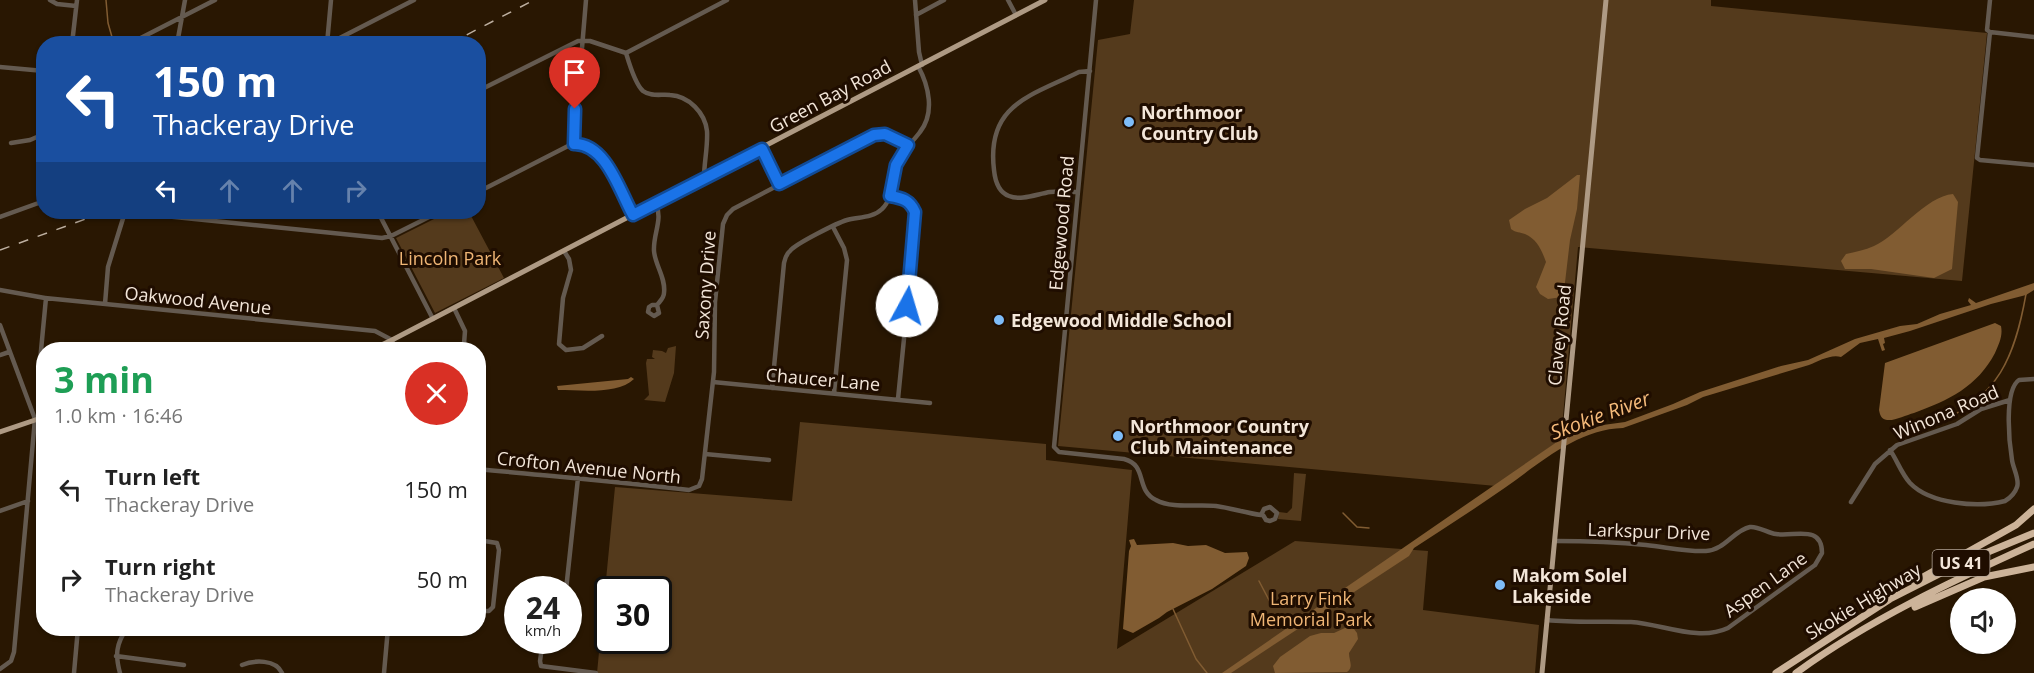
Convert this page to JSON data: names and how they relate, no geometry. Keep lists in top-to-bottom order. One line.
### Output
{"streets":{"highway":["US 41","Skokie Highway"],"main road":["Green Bay Road","Clavey Road"],"street":["Edgewood Road","Saxony Drive","Oakwood Avenue","Chaucer Lane","Winona Road","Crofton Avenue North","Larkspur Drive","Aspen Lane"]},"crossings":[["Green Bay Road","Oakwood Avenue"],["Saxony Drive","Chaucer Lane"],["Saxony Drive","Crofton Avenue North"],["Clavey Road","Larkspur Drive"],["Clavey Road","Aspen Lane"],["Larkspur Drive","Aspen Lane"]],"water":["Skokie River"],"parks":["Lincoln Park","Larry Fink Memorial Park"],"places":["Northmoor Country Club","Edgewood Middle School","Northmoor Country Club Maintenance","Makom Solel Lakeside"],"page":{"turn":["150 m","Thackeray Drive"],"heading":["3 min","1.0 km · 16:46"],"list":[{"name":"Turn left","note":"Thackeray Drive","value":"150 m"},{"name":"Turn right","note":"Thackeray Drive","value":"50 m"}],"speed":"24 km/h","limit":"30"}}
